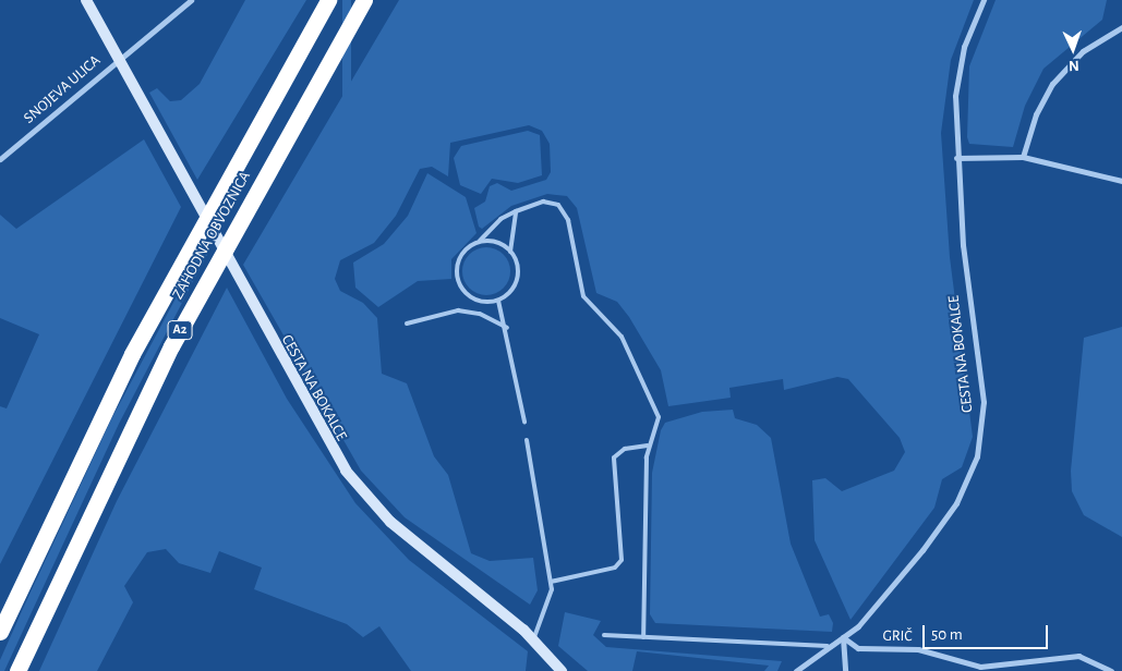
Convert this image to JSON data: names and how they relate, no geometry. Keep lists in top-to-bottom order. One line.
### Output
{"streets":{"highway":["ZAHODNA OBVOZNICA","A2"],"street":["SNOJEVA ULICA","CESTA NA BOKALCE","GRIČ"]},"crossings":[["SNOJEVA ULICA","CESTA NA BOKALCE"],["CESTA NA BOKALCE","GRIČ"]],"scale_bar":"50 m","north":"bottom"}
